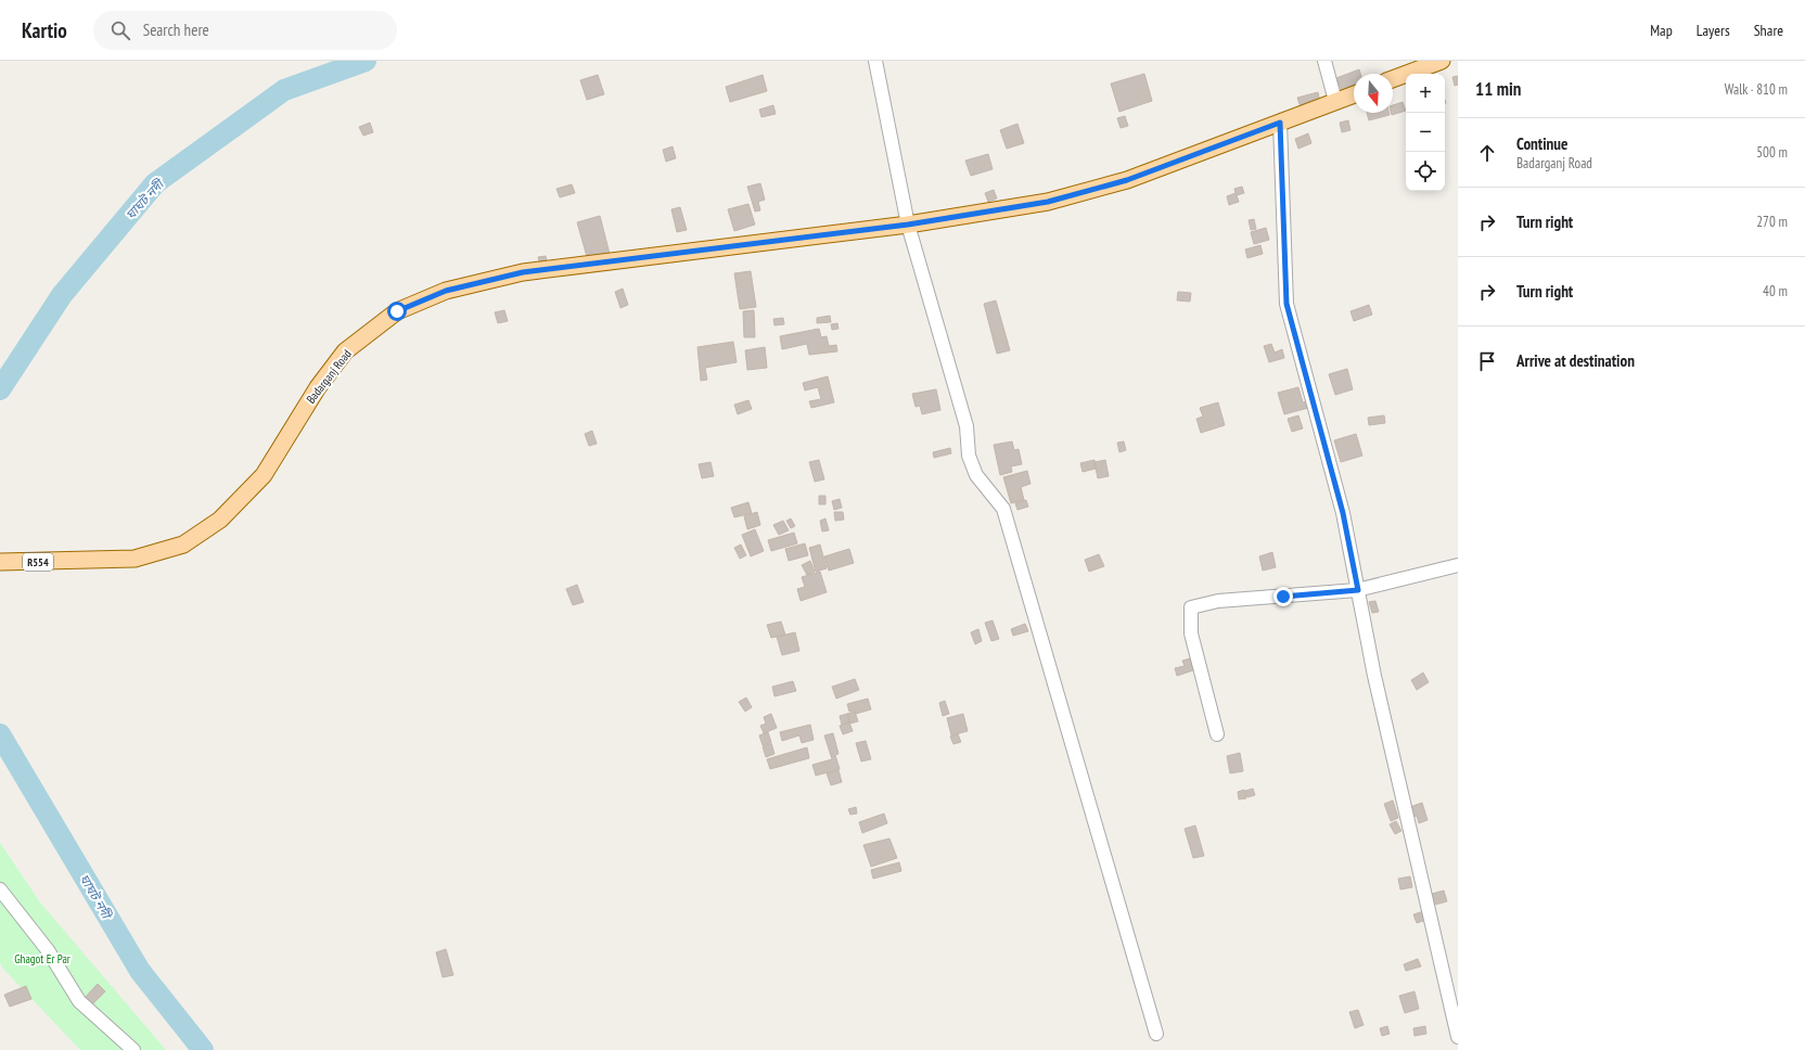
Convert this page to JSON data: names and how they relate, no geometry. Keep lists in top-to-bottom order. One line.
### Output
{"streets":{"main road":["Badarganj Road","R554"]},"water":["ঘাঘট নদী"],"parks":["Ghagot Er Par"],"north":"bottom","page":{"header":"Kartio","search":"Search here","nav":["Map","Layers","Share"],"heading":["11 min","Walk · 810 m"],"map_buttons":["+","−"],"list":[["Continue","Badarganj Road","500 m"],["Turn right","270 m"],["Turn right","40 m"],"Arrive at destination"]}}
